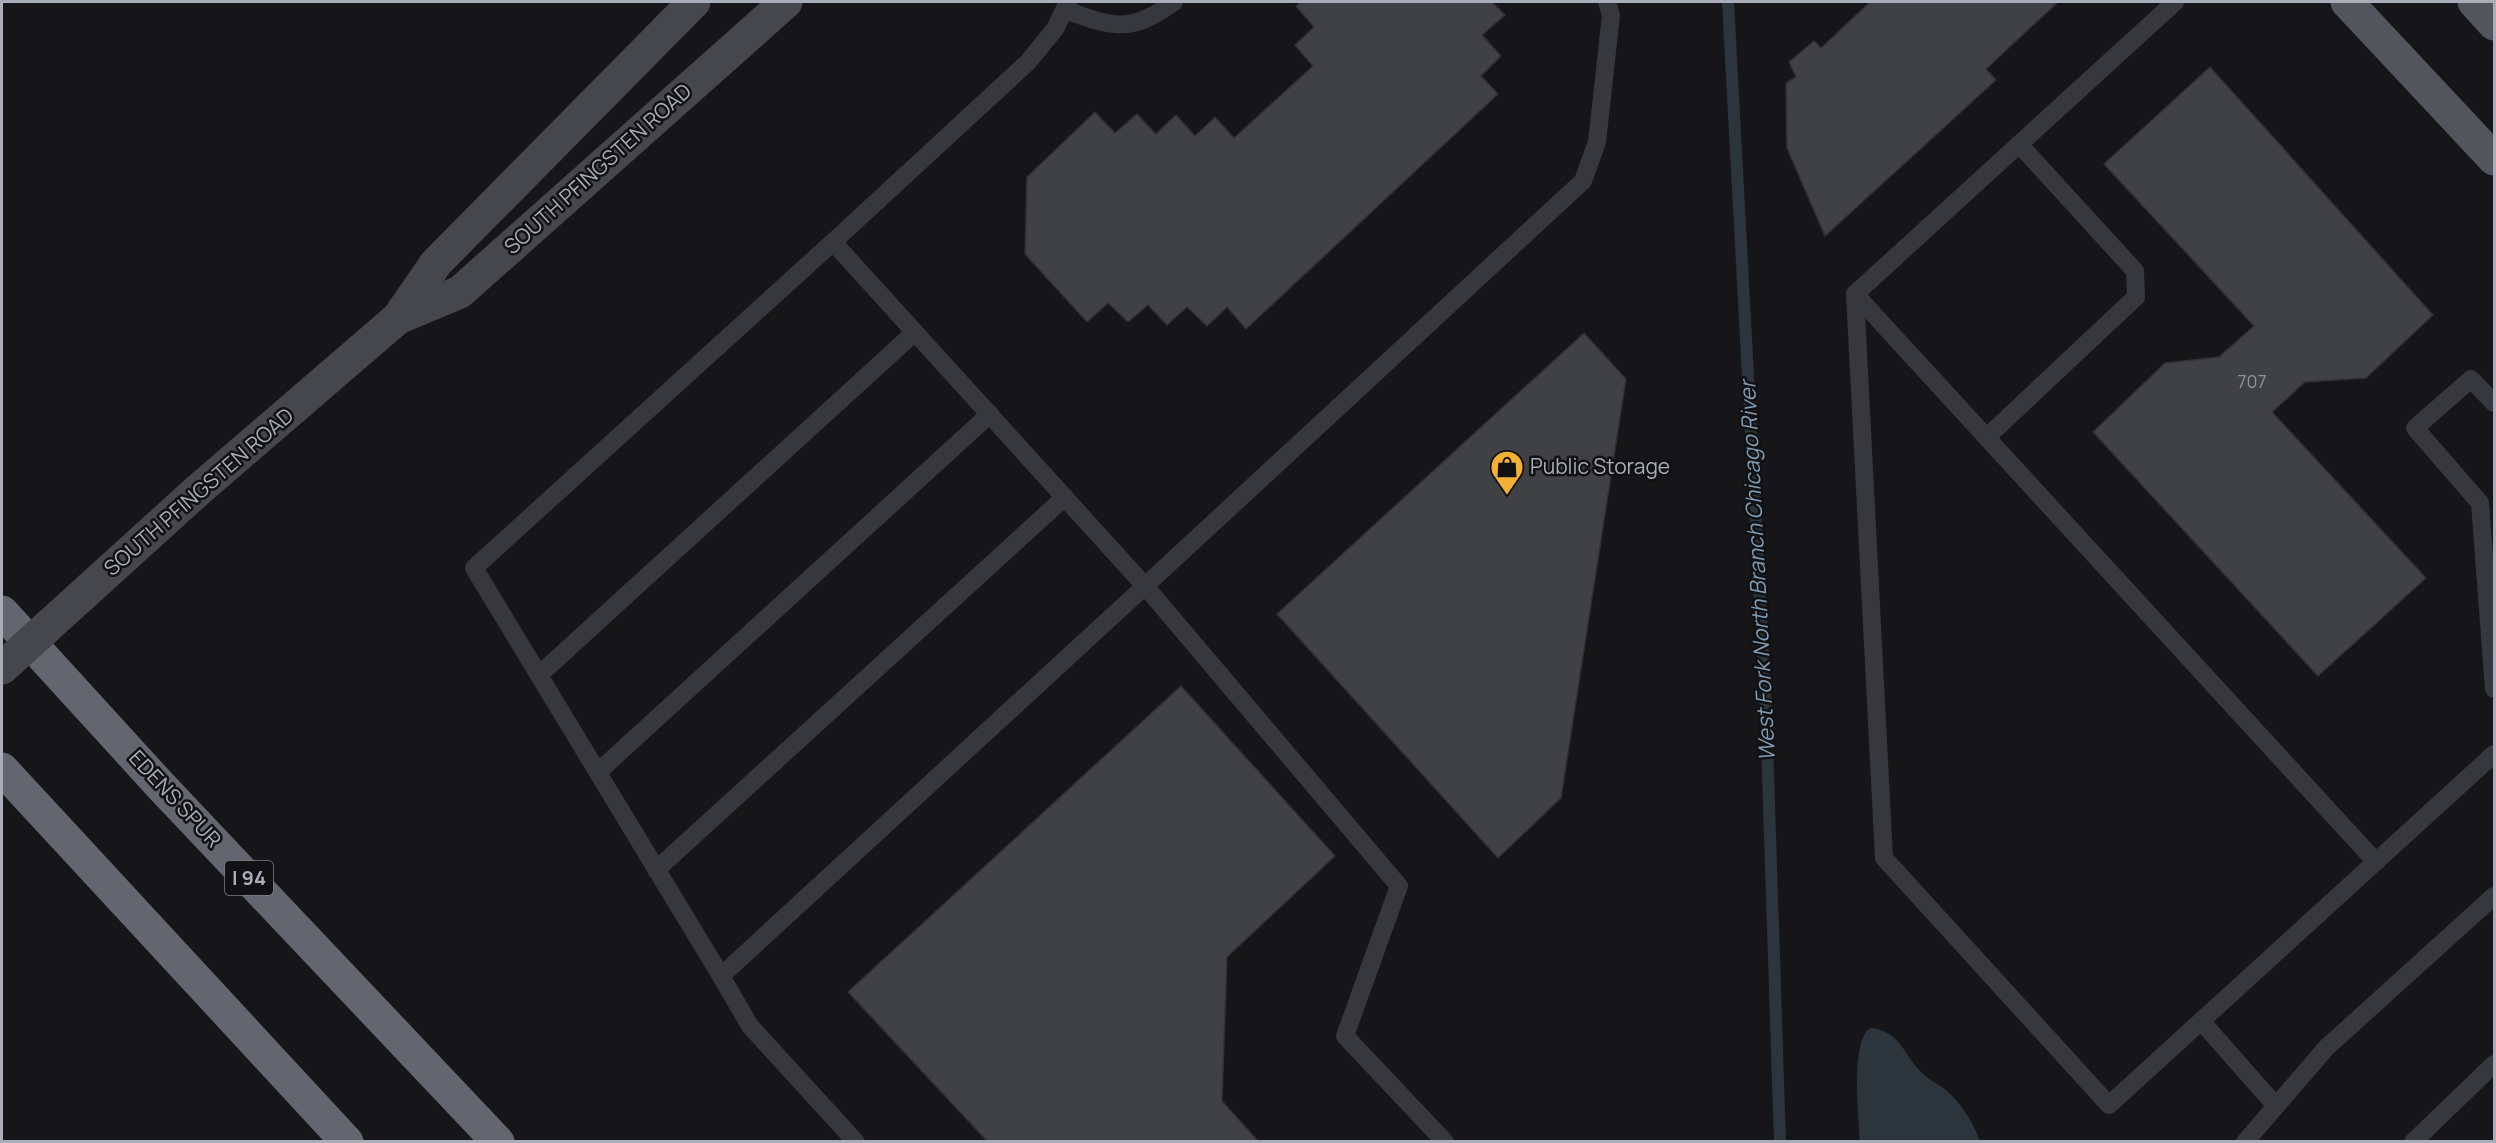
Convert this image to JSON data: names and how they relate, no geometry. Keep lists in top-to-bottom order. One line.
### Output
{"streets":{"highway":["EDENS SPUR","I 94"],"main road":["SOUTH PFINGSTEN ROAD"]},"water":["West Fork North Branch Chicago River"],"places":{"shop":["Public Storage"]},"house_numbers":["707"]}
